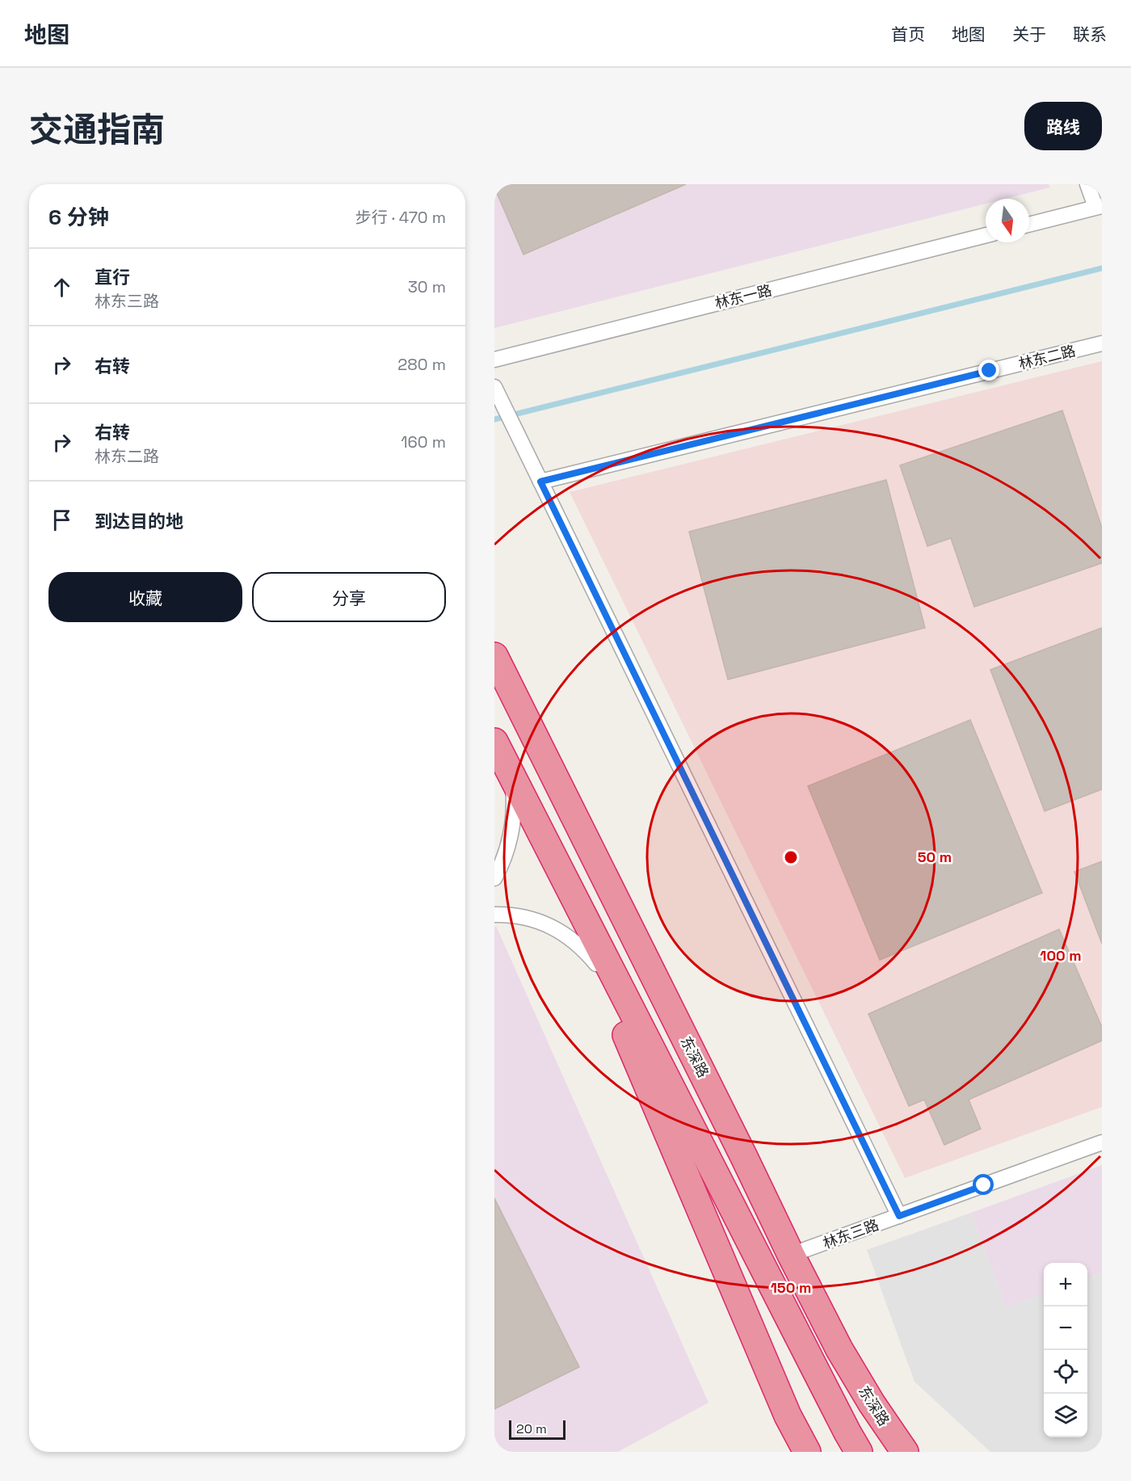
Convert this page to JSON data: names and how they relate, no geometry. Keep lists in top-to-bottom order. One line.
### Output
{"streets":{"highway":["东深路"],"street":["林东一路","林东二路","林东三路"]},"crossings":[["东深路","林东三路"]],"scale_bar":"20 m","north":"bottom","page":{"header":"地图","nav":["首页","地图","关于","联系"],"title":"交通指南","buttons":["路线",["收藏","分享"]],"heading":["6 分钟","步行 · 470 m"],"list":[["直行","林东三路","30 m"],["右转","280 m"],["右转","林东二路","160 m"],"到达目的地"],"map_buttons":["+","−"],"scale":"20 m"},"rings":["50 m","100 m","150 m"]}
